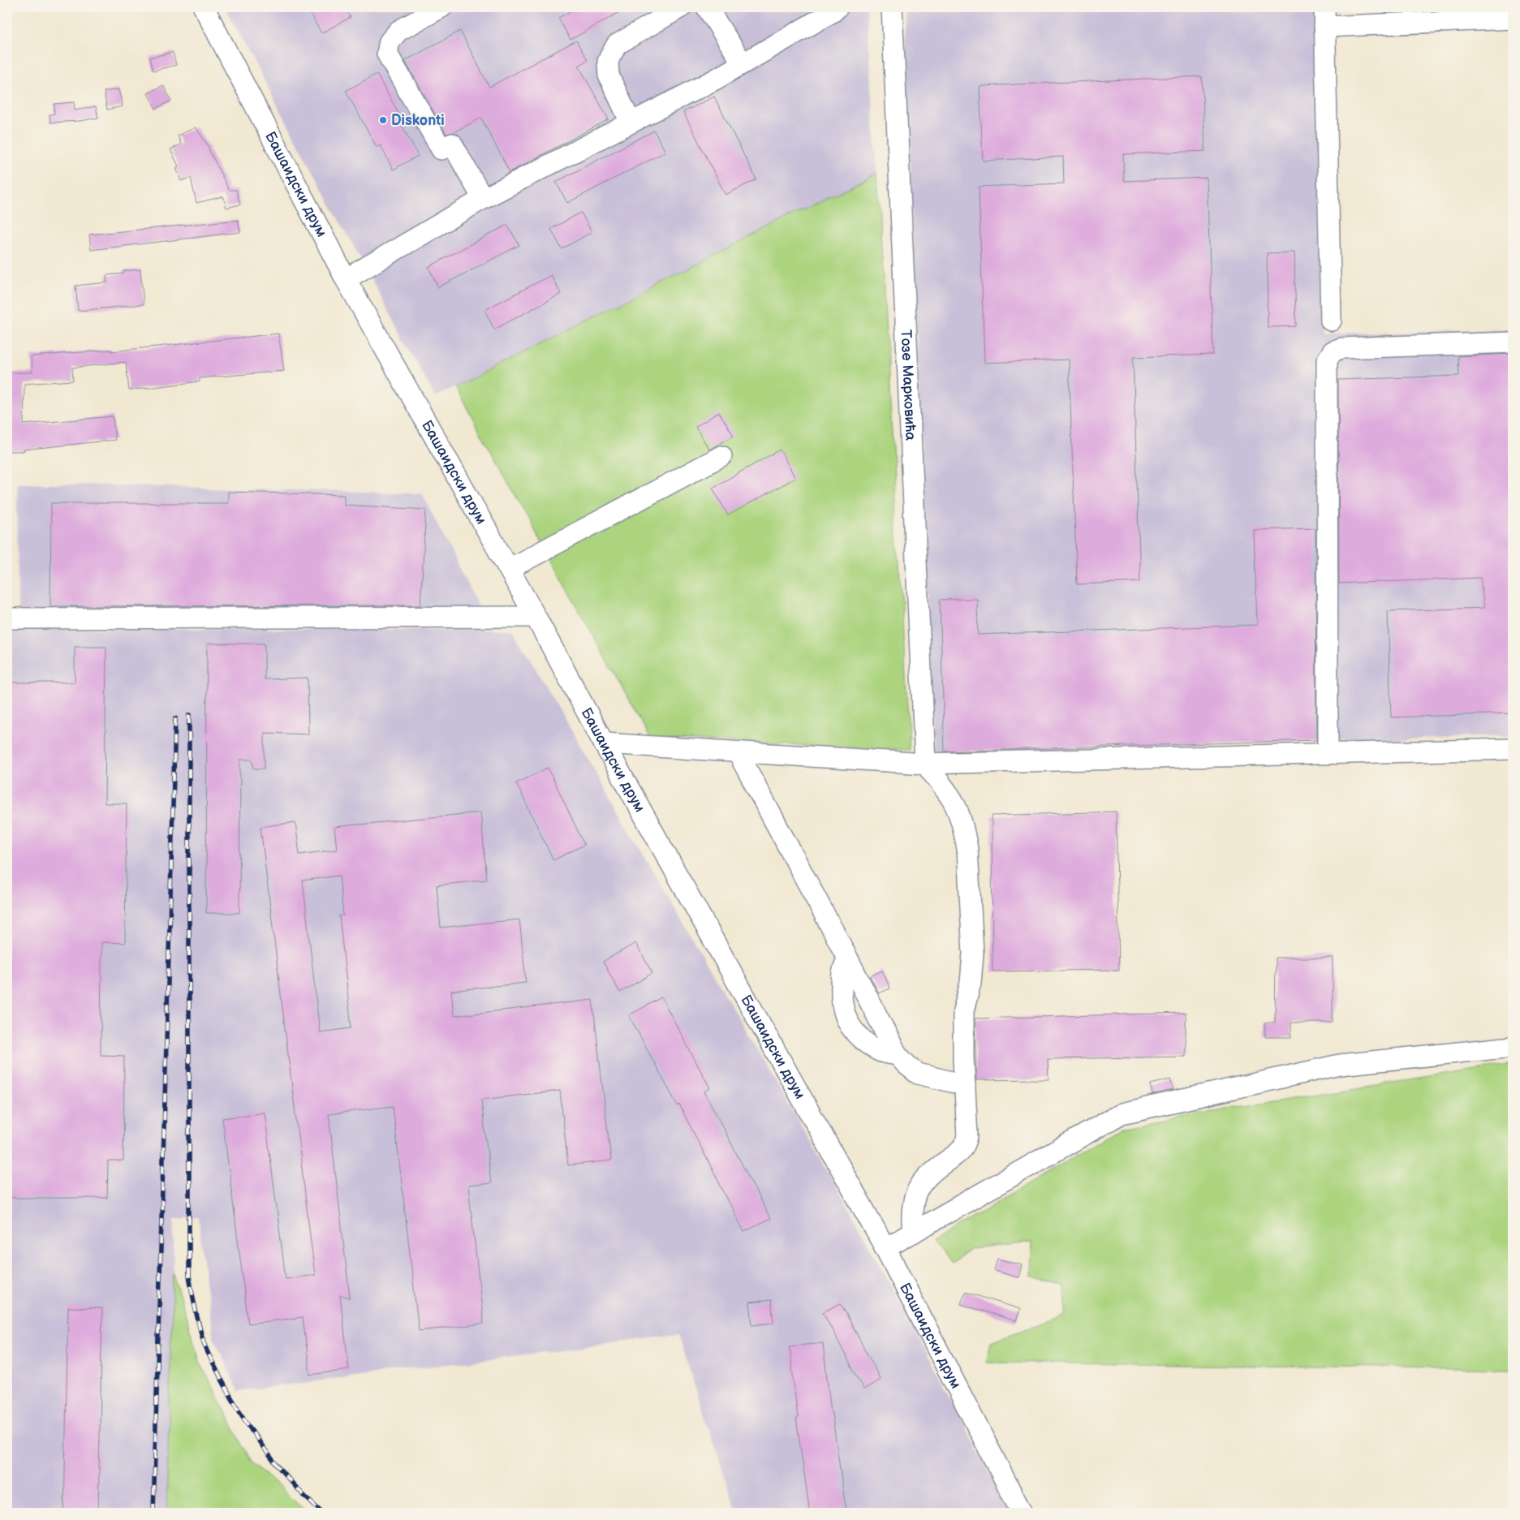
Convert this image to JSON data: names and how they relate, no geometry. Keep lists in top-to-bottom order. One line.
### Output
{"streets":{"street":["Башаидски друм","Тозе Марковића"]},"places":["Diskonti"]}
